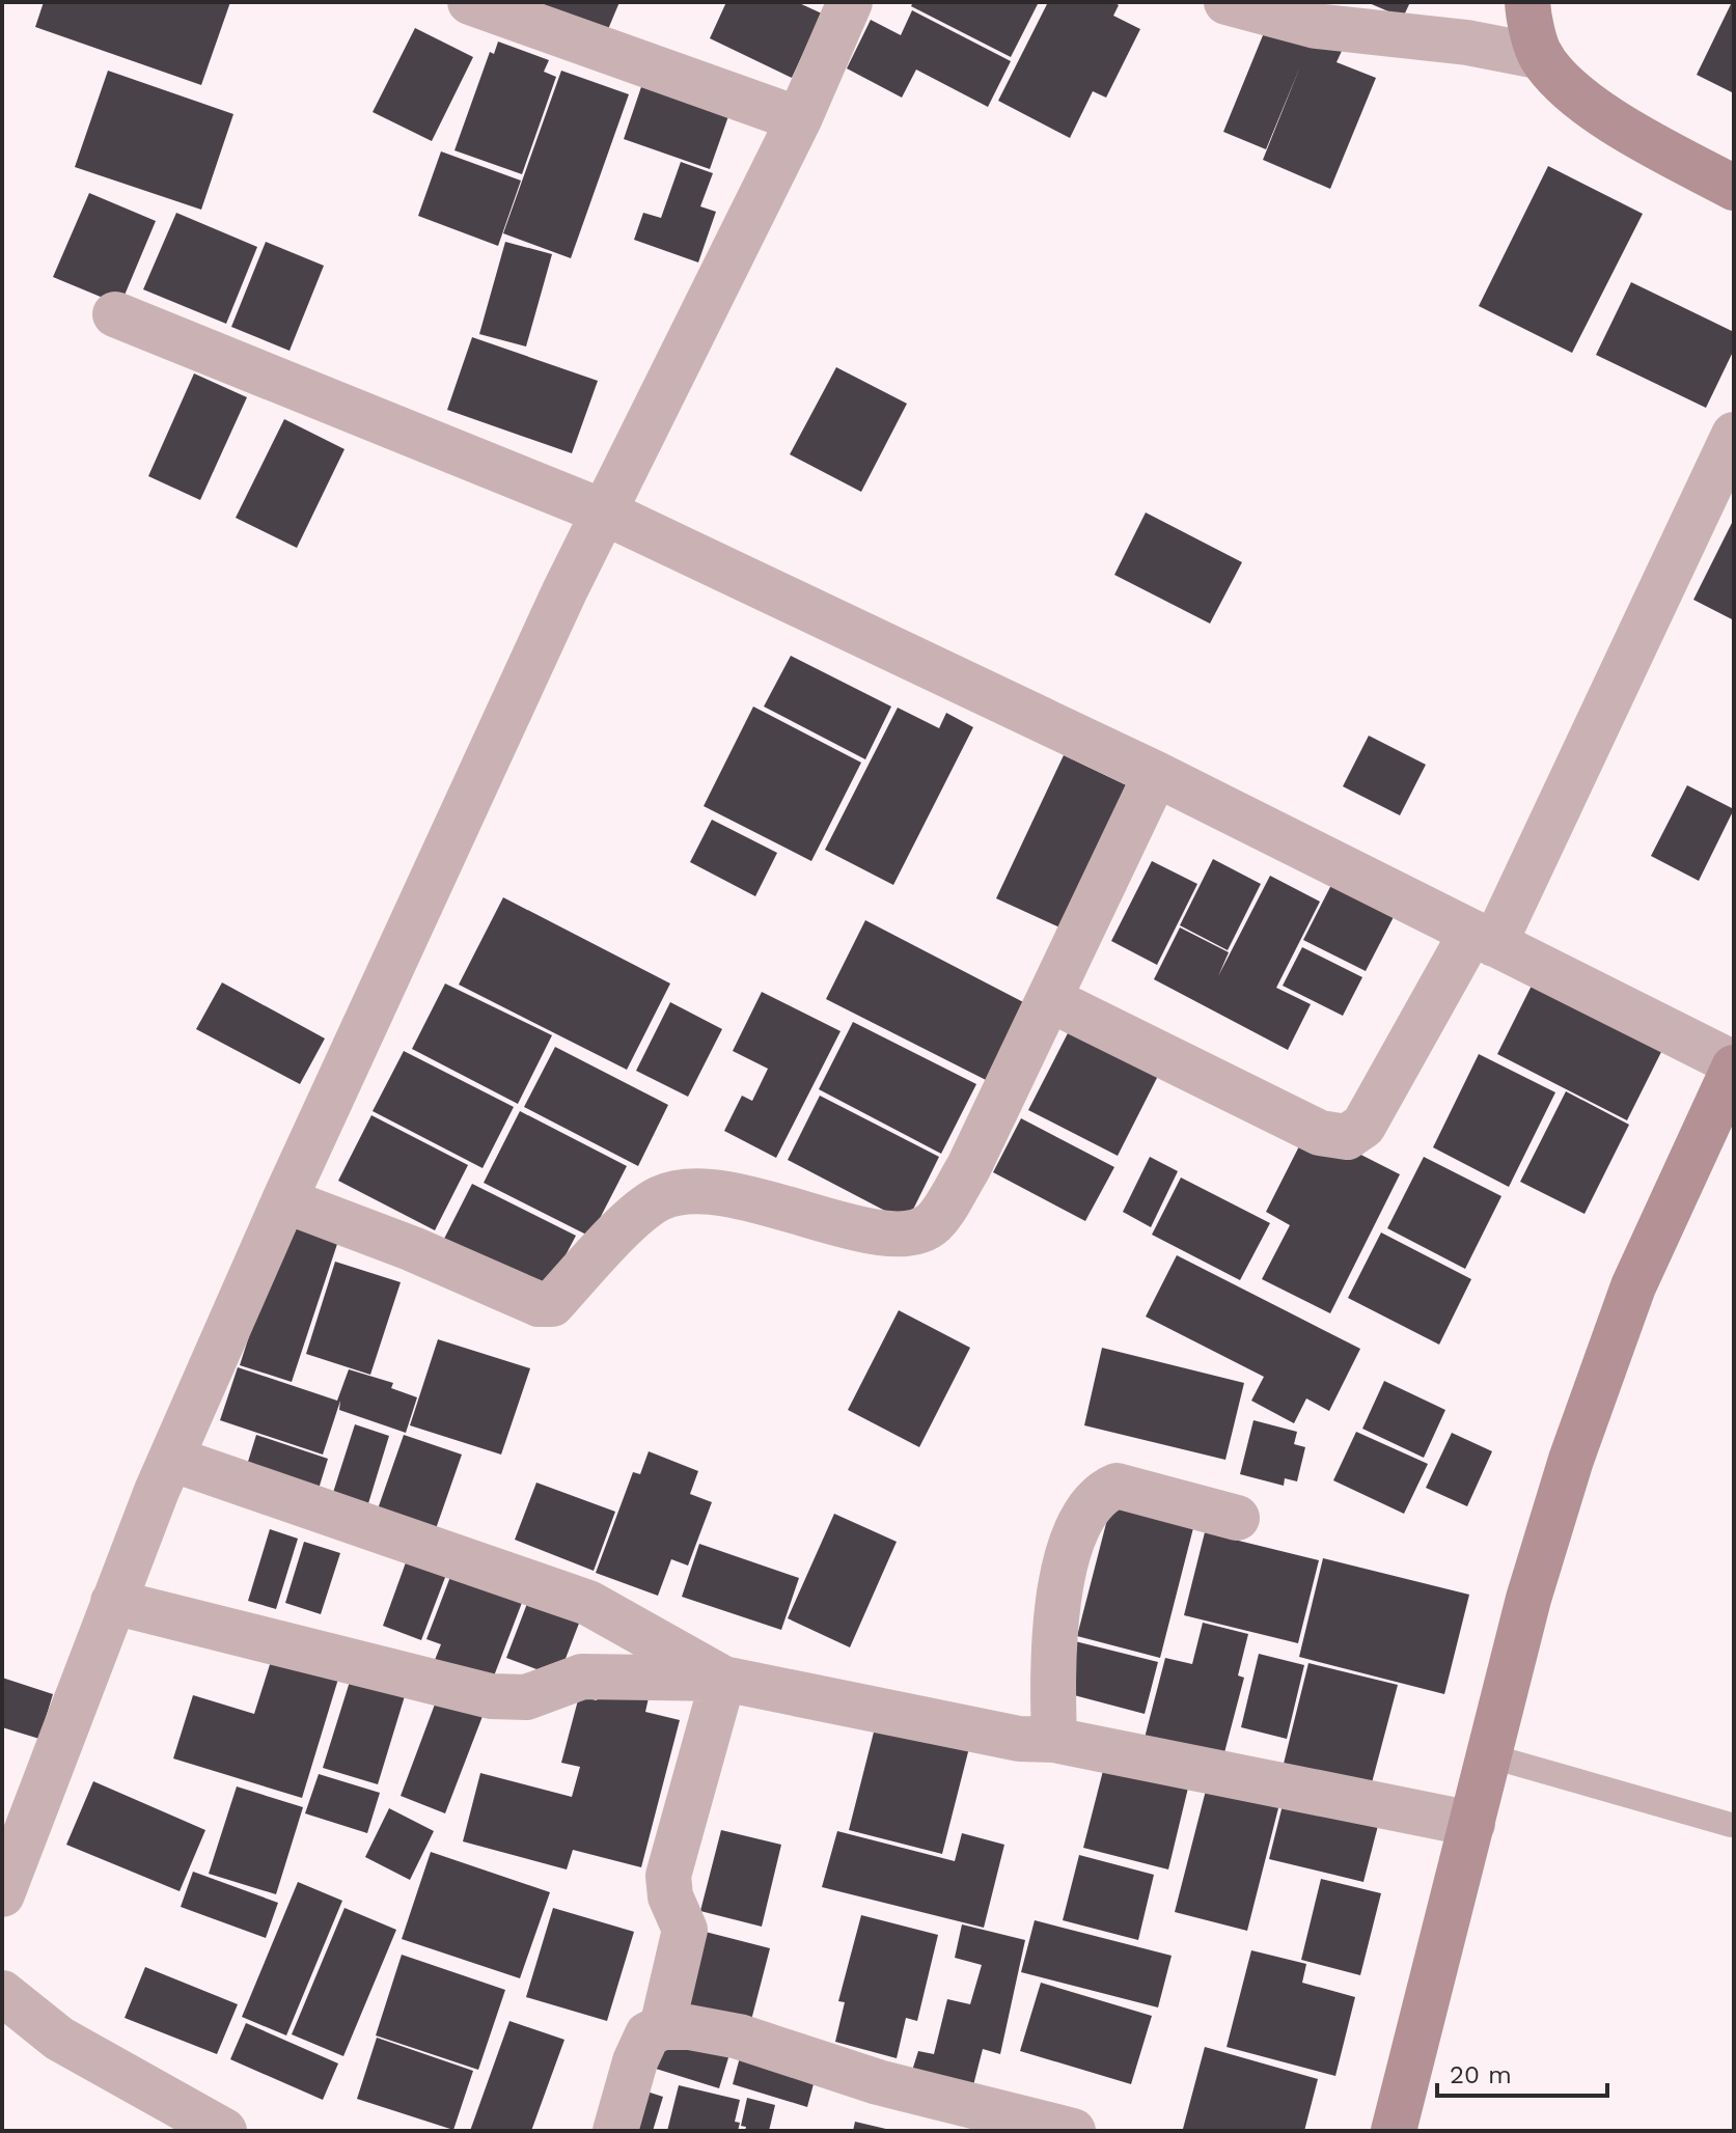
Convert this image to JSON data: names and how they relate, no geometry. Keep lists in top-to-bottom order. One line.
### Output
{"scale_bar":"20 m"}
